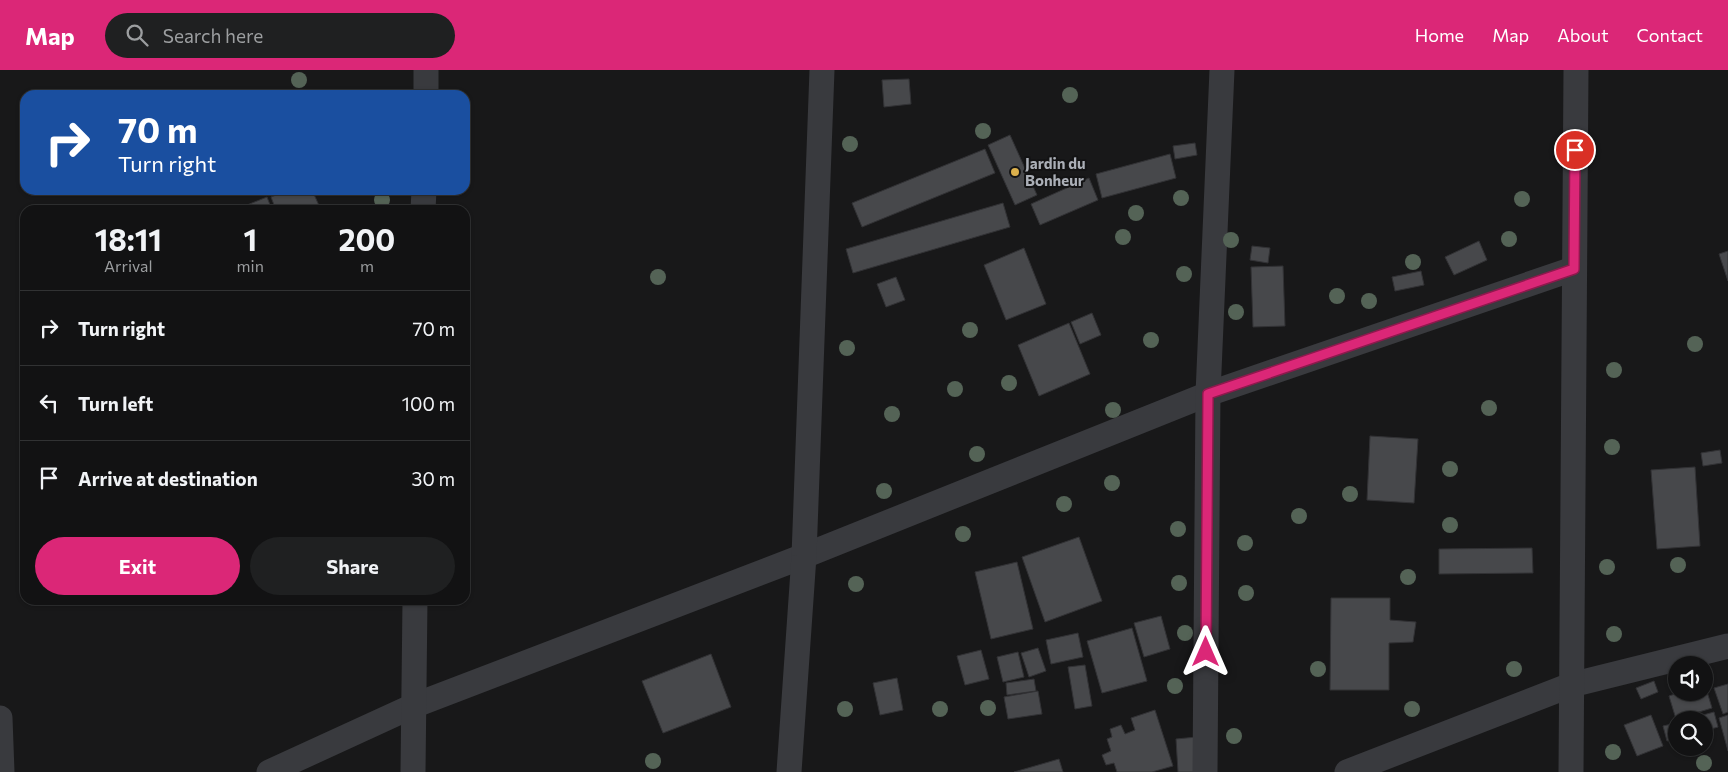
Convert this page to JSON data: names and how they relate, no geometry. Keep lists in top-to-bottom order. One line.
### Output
{"places":["Jardin du Bonheur"],"page":{"header":"Map","search":"Search here","nav":["Home","Map","About","Contact"],"turn":["70 m","Turn right"],"eta":["18:11","Arrival","1","min","200","m"],"list":[{"name":"Turn right","value":"70 m"},{"name":"Turn left","value":"100 m"},{"name":"Arrive at destination","value":"30 m"}],"buttons":["Exit","Share"]}}
